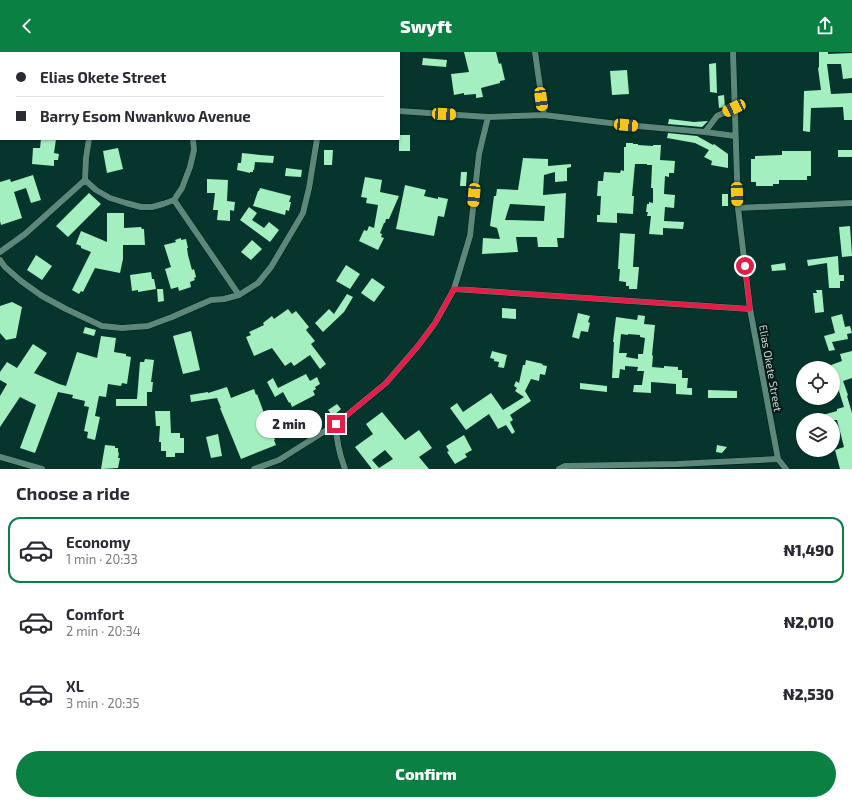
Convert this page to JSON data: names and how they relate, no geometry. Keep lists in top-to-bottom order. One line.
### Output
{"streets":{"street":["Elias Okete Street"]},"page":{"header":"Swyft","banner":["Elias Okete Street","Barry Esom Nwankwo Avenue"],"bubble":"2 min","heading":"Choose a ride","list":[{"name":"Economy","note":"1 min · 20:33","value":"₦1,490"},{"name":"Comfort","note":"2 min · 20:34","value":"₦2,010"},{"name":"XL","note":"3 min · 20:35","value":"₦2,530"}],"buttons":"Confirm"}}
